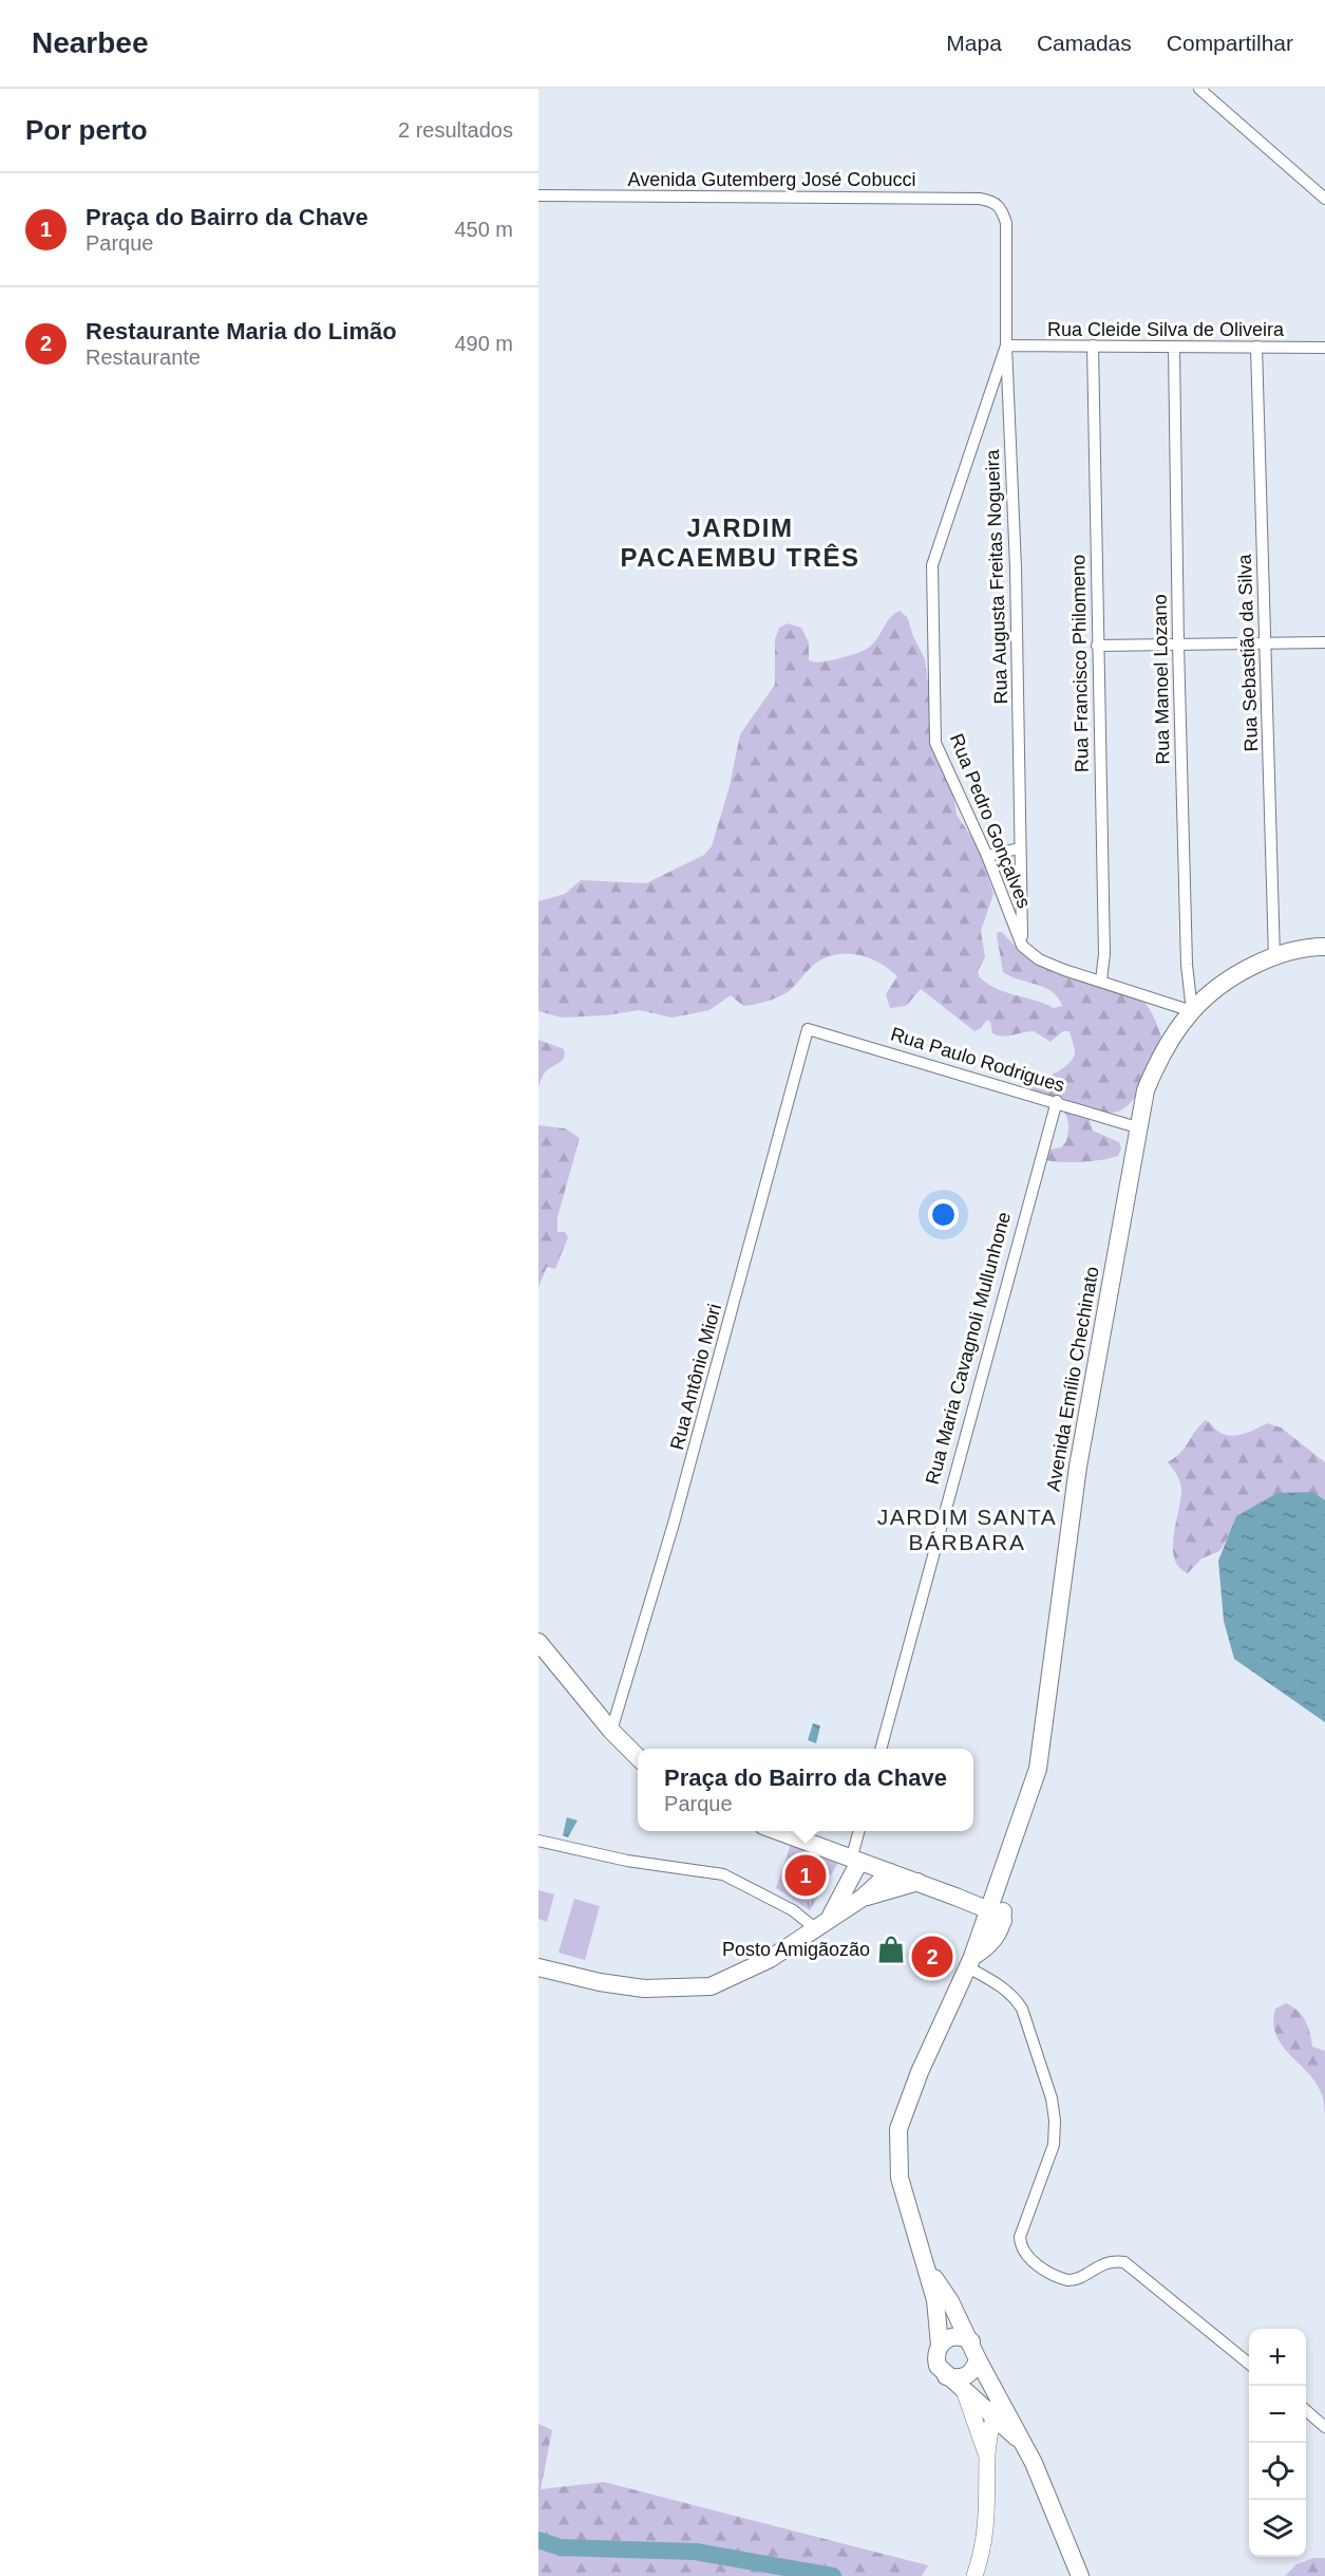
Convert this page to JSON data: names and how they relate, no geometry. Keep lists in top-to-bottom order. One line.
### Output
{"streets":{"main road":["Avenida Emílio Chechinato"],"street":["Avenida Gutemberg José Cobucci","Rua Cleide Silva de Oliveira","Rua Augusta Freitas Nogueira","Rua Sebastião da Silva","Rua Francisco Philomeno","Rua Manoel Lozano","Rua Pedro Gonçalves","Rua Paulo Rodrigues","Rua Maria Cavagnoli Mullunhone","Rua Antônio Miori"]},"crossings":[["Avenida Gutemberg José Cobucci","Rua Augusta Freitas Nogueira"],["Rua Cleide Silva de Oliveira","Rua Augusta Freitas Nogueira"],["Rua Cleide Silva de Oliveira","Rua Sebastião da Silva"],["Rua Cleide Silva de Oliveira","Rua Francisco Philomeno"],["Rua Cleide Silva de Oliveira","Rua Manoel Lozano"],["Rua Cleide Silva de Oliveira","Rua Pedro Gonçalves"],["Rua Augusta Freitas Nogueira","Rua Pedro Gonçalves"],["Rua Sebastião da Silva","Avenida Emílio Chechinato"],["Rua Manoel Lozano","Avenida Emílio Chechinato"],["Rua Paulo Rodrigues","Rua Maria Cavagnoli Mullunhone"],["Rua Paulo Rodrigues","Rua Antônio Miori"],["Rua Paulo Rodrigues","Avenida Emílio Chechinato"]],"districts":["JARDIM PACAEMBU TRÊS","JARDIM SANTA BÁRBARA"],"places":{"shop":["Posto Amigãozão"]},"page":{"header":"Nearbee","nav":["Mapa","Camadas","Compartilhar"],"heading":["Por perto","2 resultados"],"list":[{"mark":"1","name":"Praça do Bairro da Chave","note":"Parque","value":"450 m"},{"mark":"2","name":"Restaurante Maria do Limão","note":"Restaurante","value":"490 m"}],"popup":["Praça do Bairro da Chave","Parque"],"pins":["1","2"],"map_buttons":["+","−"]}}
